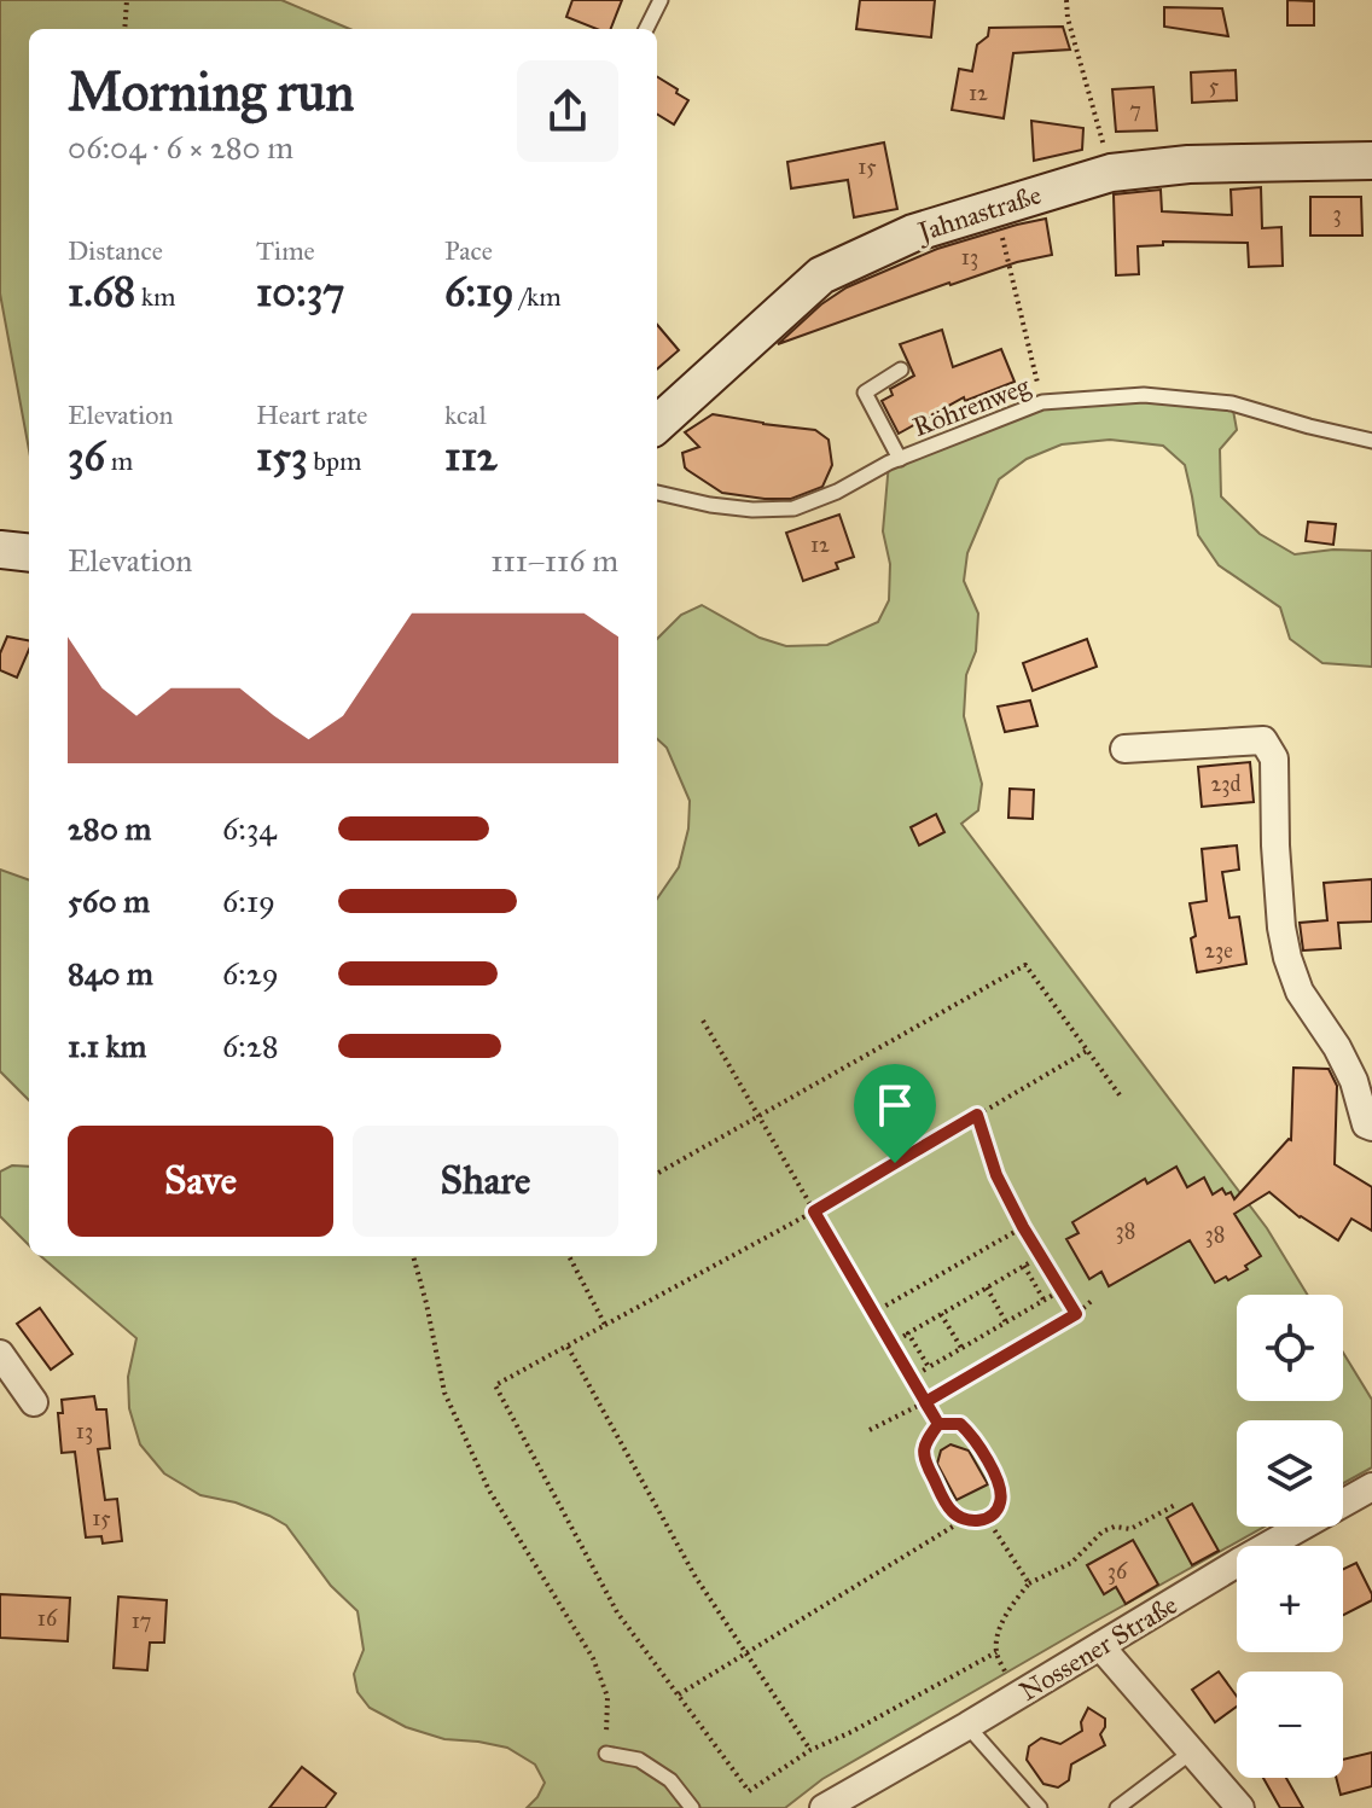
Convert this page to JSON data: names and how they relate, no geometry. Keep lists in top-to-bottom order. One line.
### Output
{"streets":{"street":["Jahnastraße","Nossener Straße"],"lane":["Röhrenweg"]},"house_numbers":["5","12","7","15","3","13","12","23d","23e","38","38","13","15","36","16","17"],"page":{"heading":["Morning run","06:04 · 6 × 280 m"],"stats":[["Distance","1.68 km"],["Time","10:37"],["Pace","6:19 /km"],["Elevation","36 m"],["Heart rate","153 bpm"],["kcal","112"]],"chart":["Elevation","111–116 m"],"list":[{"name":"280 m","note":"6:34"},{"name":"560 m","note":"6:19"},{"name":"840 m","note":"6:29"},{"name":"1.1 km","note":"6:28"}],"buttons":["Save","Share"],"map_buttons":["+","−"]}}
